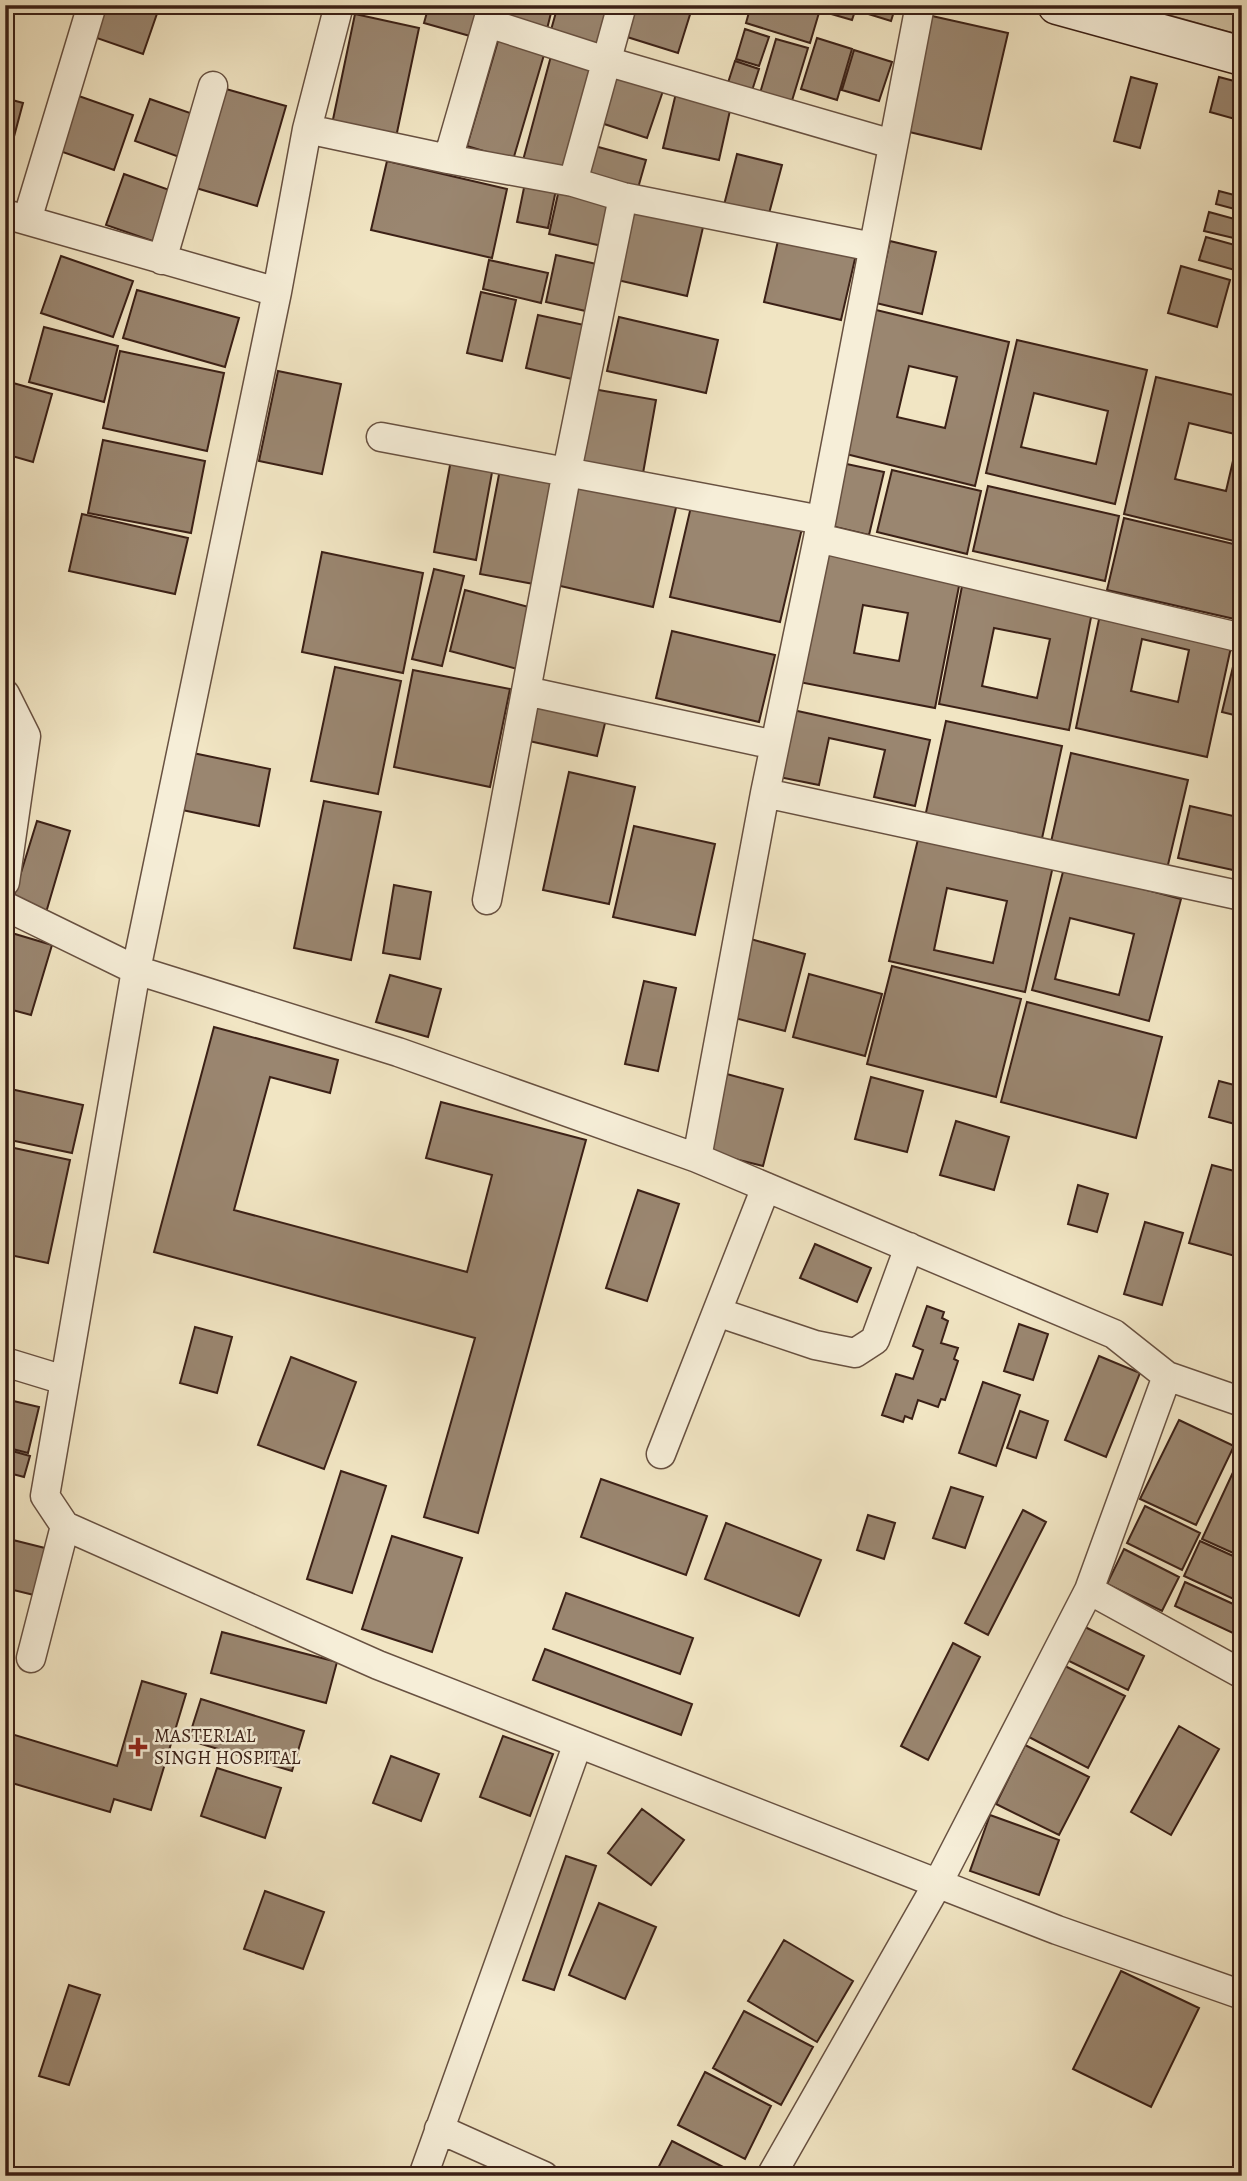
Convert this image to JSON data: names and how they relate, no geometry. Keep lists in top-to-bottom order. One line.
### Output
{"places":{"health":["MASTERLAL SINGH HOSPITAL"]}}
